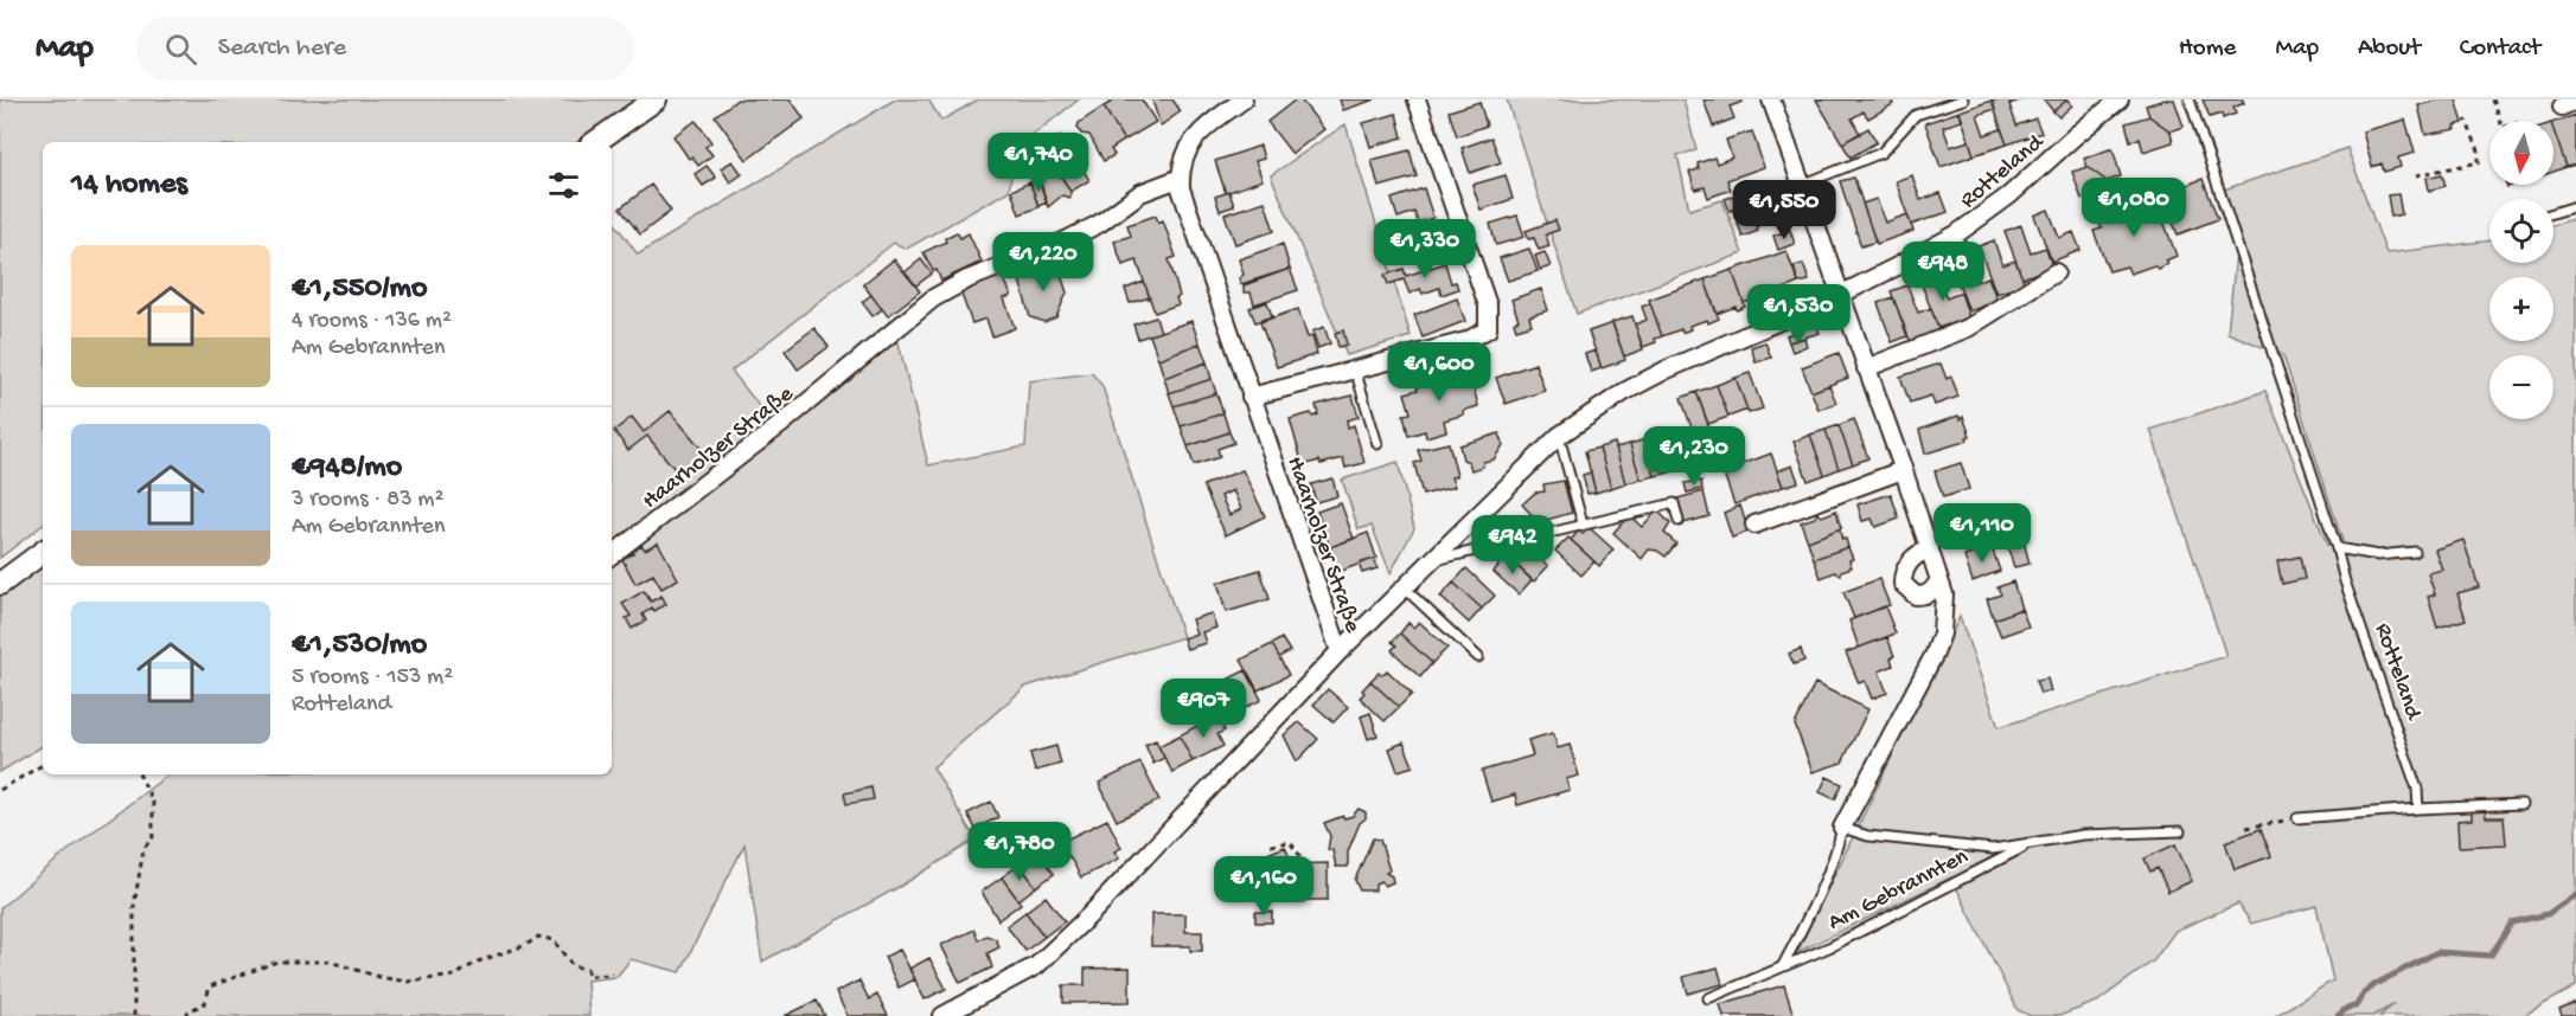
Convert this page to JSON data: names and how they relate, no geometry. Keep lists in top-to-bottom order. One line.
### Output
{"streets":{"street":["Rotteland","Haarholzer Straße","Am Gebrannten"]},"crossings":[["Rotteland","Haarholzer Straße"],["Rotteland","Am Gebrannten"]],"north":"bottom","page":{"header":"Map","search":"Search here","nav":["Home","Map","About","Contact"],"map_buttons":["+","−"],"price":["€1,740","€1,080","€1,550","€1,330","€1,220","€948","€1,530","€1,600","€1,230","€1,110","€942","€907","€1,780","€1,160"],"heading":"14 homes","list":[{"name":"€1,550/mo","note":"4 rooms · 136 m² · Am Gebrannten"},{"name":"€948/mo","note":"3 rooms · 83 m² · Am Gebrannten"},{"name":"€1,530/mo","note":"5 rooms · 153 m² · Rotteland"}]}}
